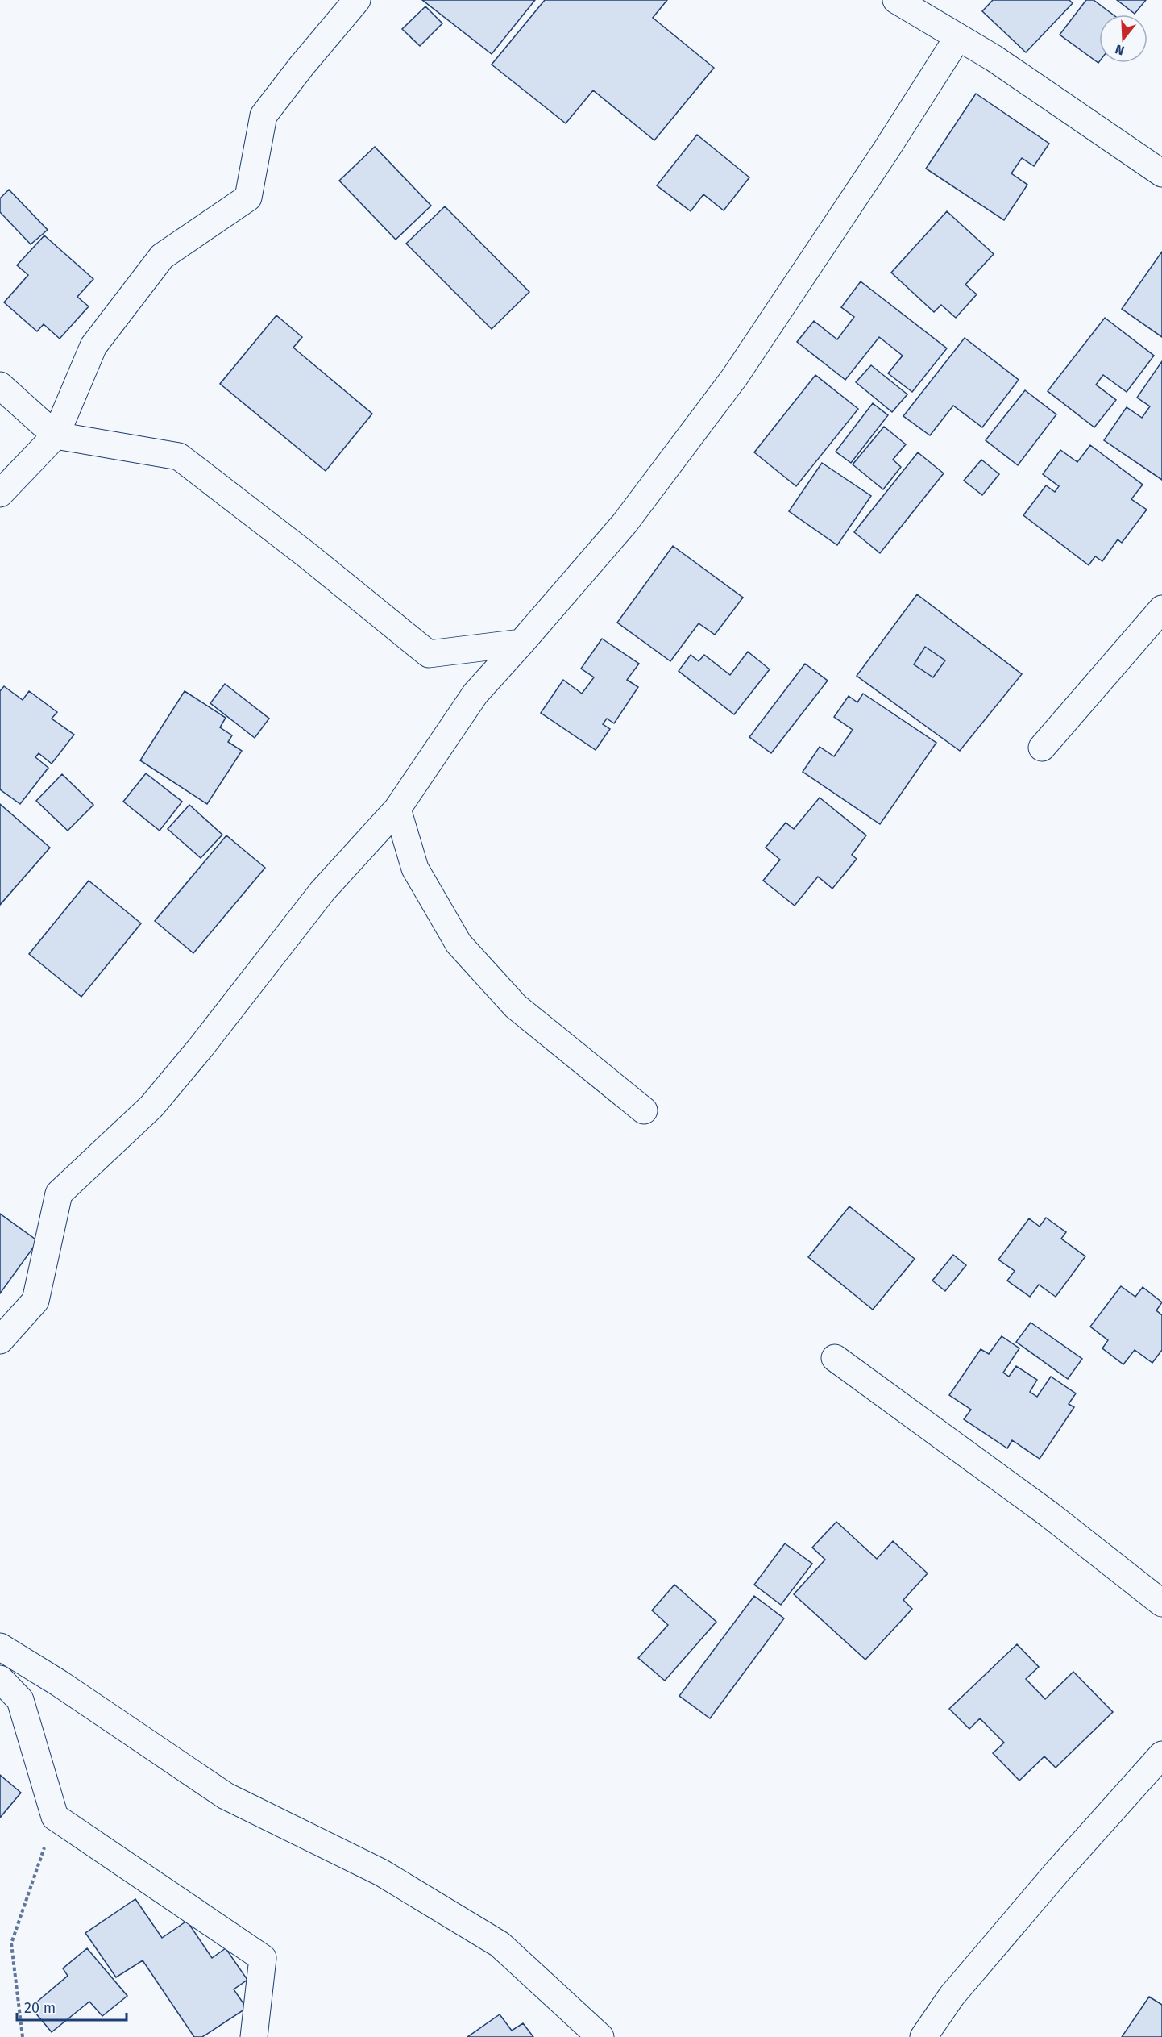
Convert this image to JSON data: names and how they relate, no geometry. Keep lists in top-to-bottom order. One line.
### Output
{"scale_bar":"20 m","north":"bottom"}
